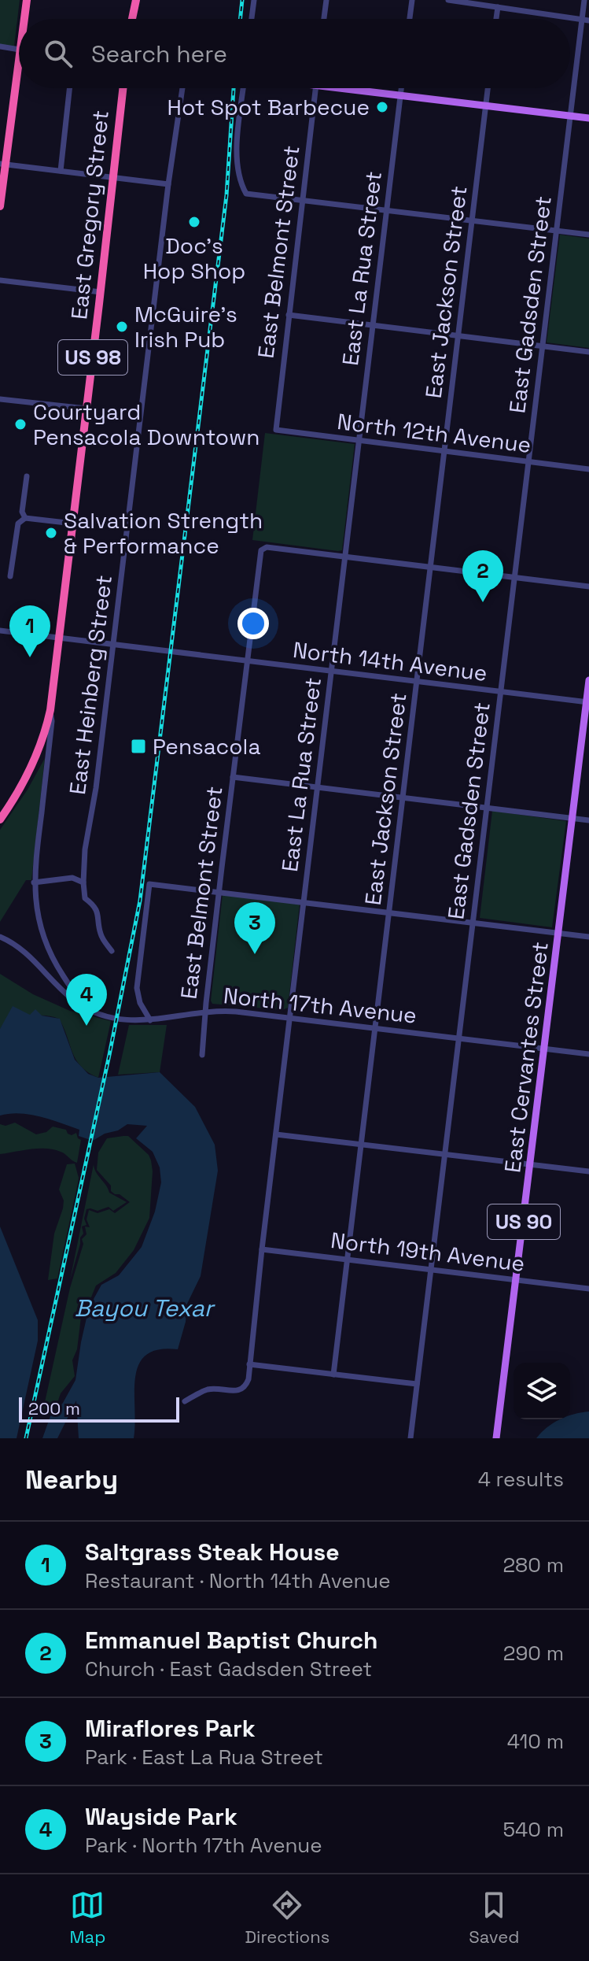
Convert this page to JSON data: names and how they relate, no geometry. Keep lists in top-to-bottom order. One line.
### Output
{"streets":{"highway":["East Gregory Street","US 98"],"main road":["East Cervantes Street","US 90"],"street":["East Belmont Street","East La Rua Street","East Jackson Street","East Gadsden Street","North 12th Avenue","North 14th Avenue","East Heinberg Street","North 17th Avenue","North 19th Avenue"]},"crossings":[["East Gregory Street","US 98"],["East Gregory Street","North 14th Avenue"],["East Gregory Street","North 17th Avenue"],["East Belmont Street","East La Rua Street"],["East Belmont Street","North 12th Avenue"],["East Belmont Street","North 14th Avenue"],["East Belmont Street","North 17th Avenue"],["East La Rua Street","North 12th Avenue"],["East La Rua Street","North 14th Avenue"],["East La Rua Street","North 17th Avenue"],["East La Rua Street","North 19th Avenue"],["East Jackson Street","North 12th Avenue"],["East Jackson Street","North 14th Avenue"],["East Jackson Street","North 17th Avenue"],["East Jackson Street","North 19th Avenue"],["East Gadsden Street","North 12th Avenue"],["East Gadsden Street","North 14th Avenue"],["East Gadsden Street","North 17th Avenue"],["East Gadsden Street","North 19th Avenue"],["North 14th Avenue","East Heinberg Street"],["North 14th Avenue","East Cervantes Street"],["North 17th Avenue","East Cervantes Street"],["East Cervantes Street","North 19th Avenue"]],"water":["Bayou Texar"],"places":{"other":["Hot Spot Barbecue","Doc's Hop Shop","McGuire's Irish Pub","Courtyard Pensacola Downtown","Salvation Strength & Performance"],"transit":["Pensacola"]},"scale_bar":"200 m","page":{"search":"Search here","pins":["2","1","3","4"],"scale":"200 m","heading":["Nearby","4 results"],"list":[{"mark":"1","name":"Saltgrass Steak House","note":"Restaurant · North 14th Avenue","value":"280 m"},{"mark":"2","name":"Emmanuel Baptist Church","note":"Church · East Gadsden Street","value":"290 m"},{"mark":"3","name":"Miraflores Park","note":"Park · East La Rua Street","value":"410 m"},{"mark":"4","name":"Wayside Park","note":"Park · North 17th Avenue","value":"540 m"}],"nav":["Map","Directions","Saved"]}}
